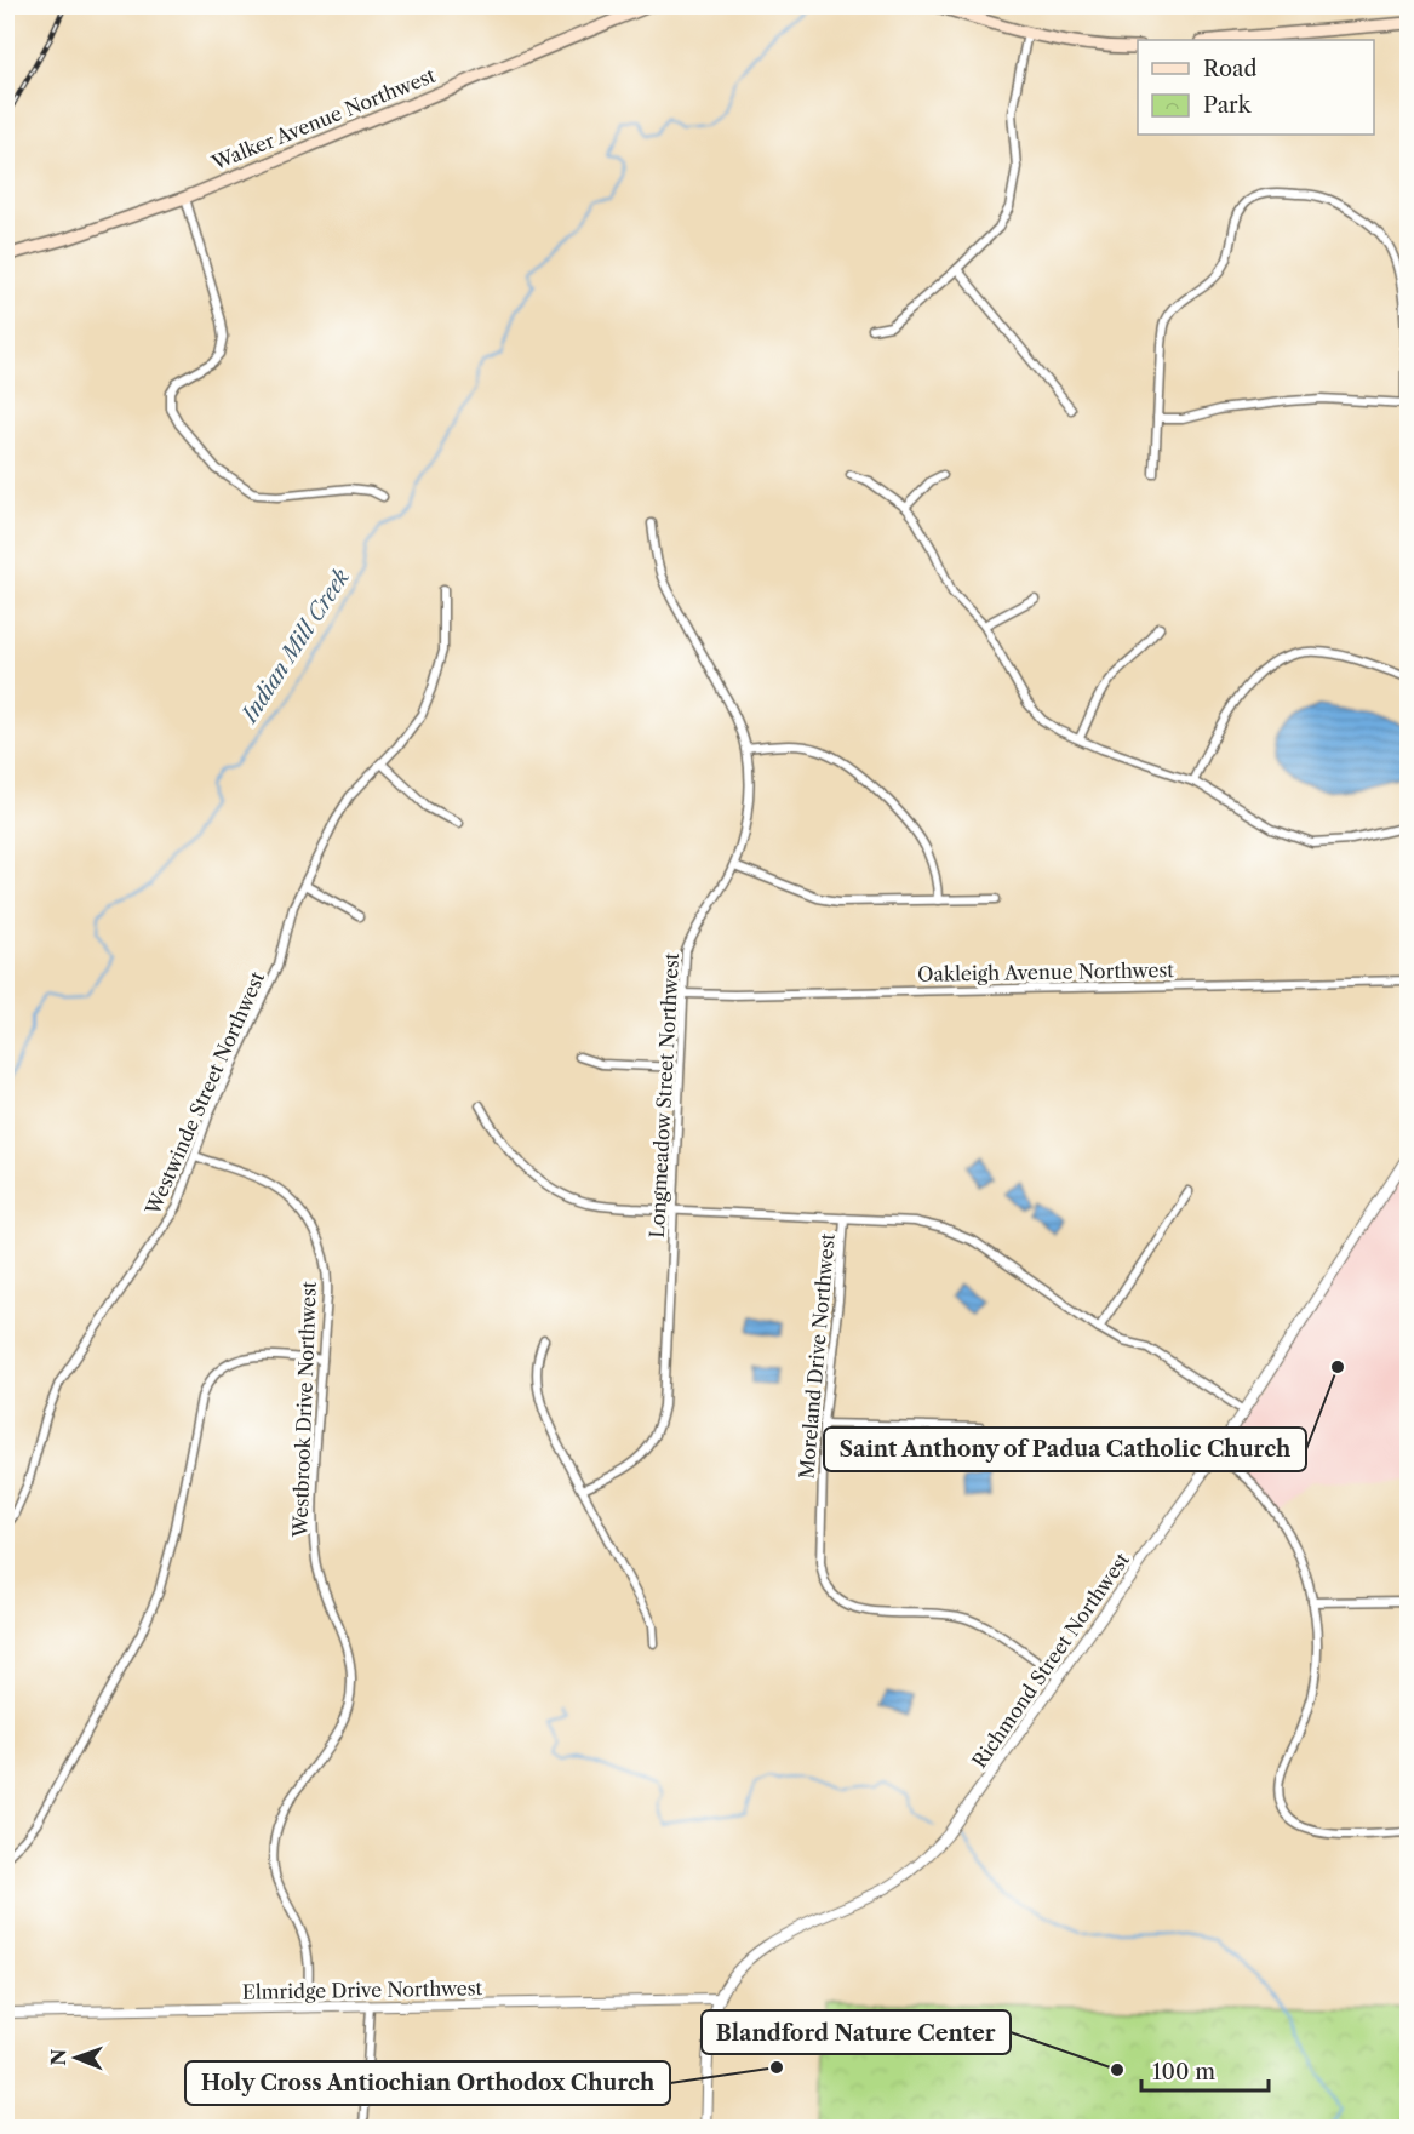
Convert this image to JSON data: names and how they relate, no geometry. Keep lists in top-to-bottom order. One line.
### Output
{"streets":{"main road":["Walker Avenue Northwest"],"street":["Oakleigh Avenue Northwest","Westwinde Street Northwest","Longmeadow Street Northwest","Moreland Drive Northwest","Westbrook Drive Northwest","Richmond Street Northwest","Elmridge Drive Northwest"]},"crossings":[["Oakleigh Avenue Northwest","Longmeadow Street Northwest"],["Westwinde Street Northwest","Westbrook Drive Northwest"],["Moreland Drive Northwest","Richmond Street Northwest"],["Westbrook Drive Northwest","Elmridge Drive Northwest"],["Richmond Street Northwest","Elmridge Drive Northwest"]],"water":["Indian Mill Creek"],"places":["Saint Anthony of Padua Catholic Church","Holy Cross Antiochian Orthodox Church","Blandford Nature Center"],"legend":["Road","Park"],"scale_bar":"100 m","north":"left"}
